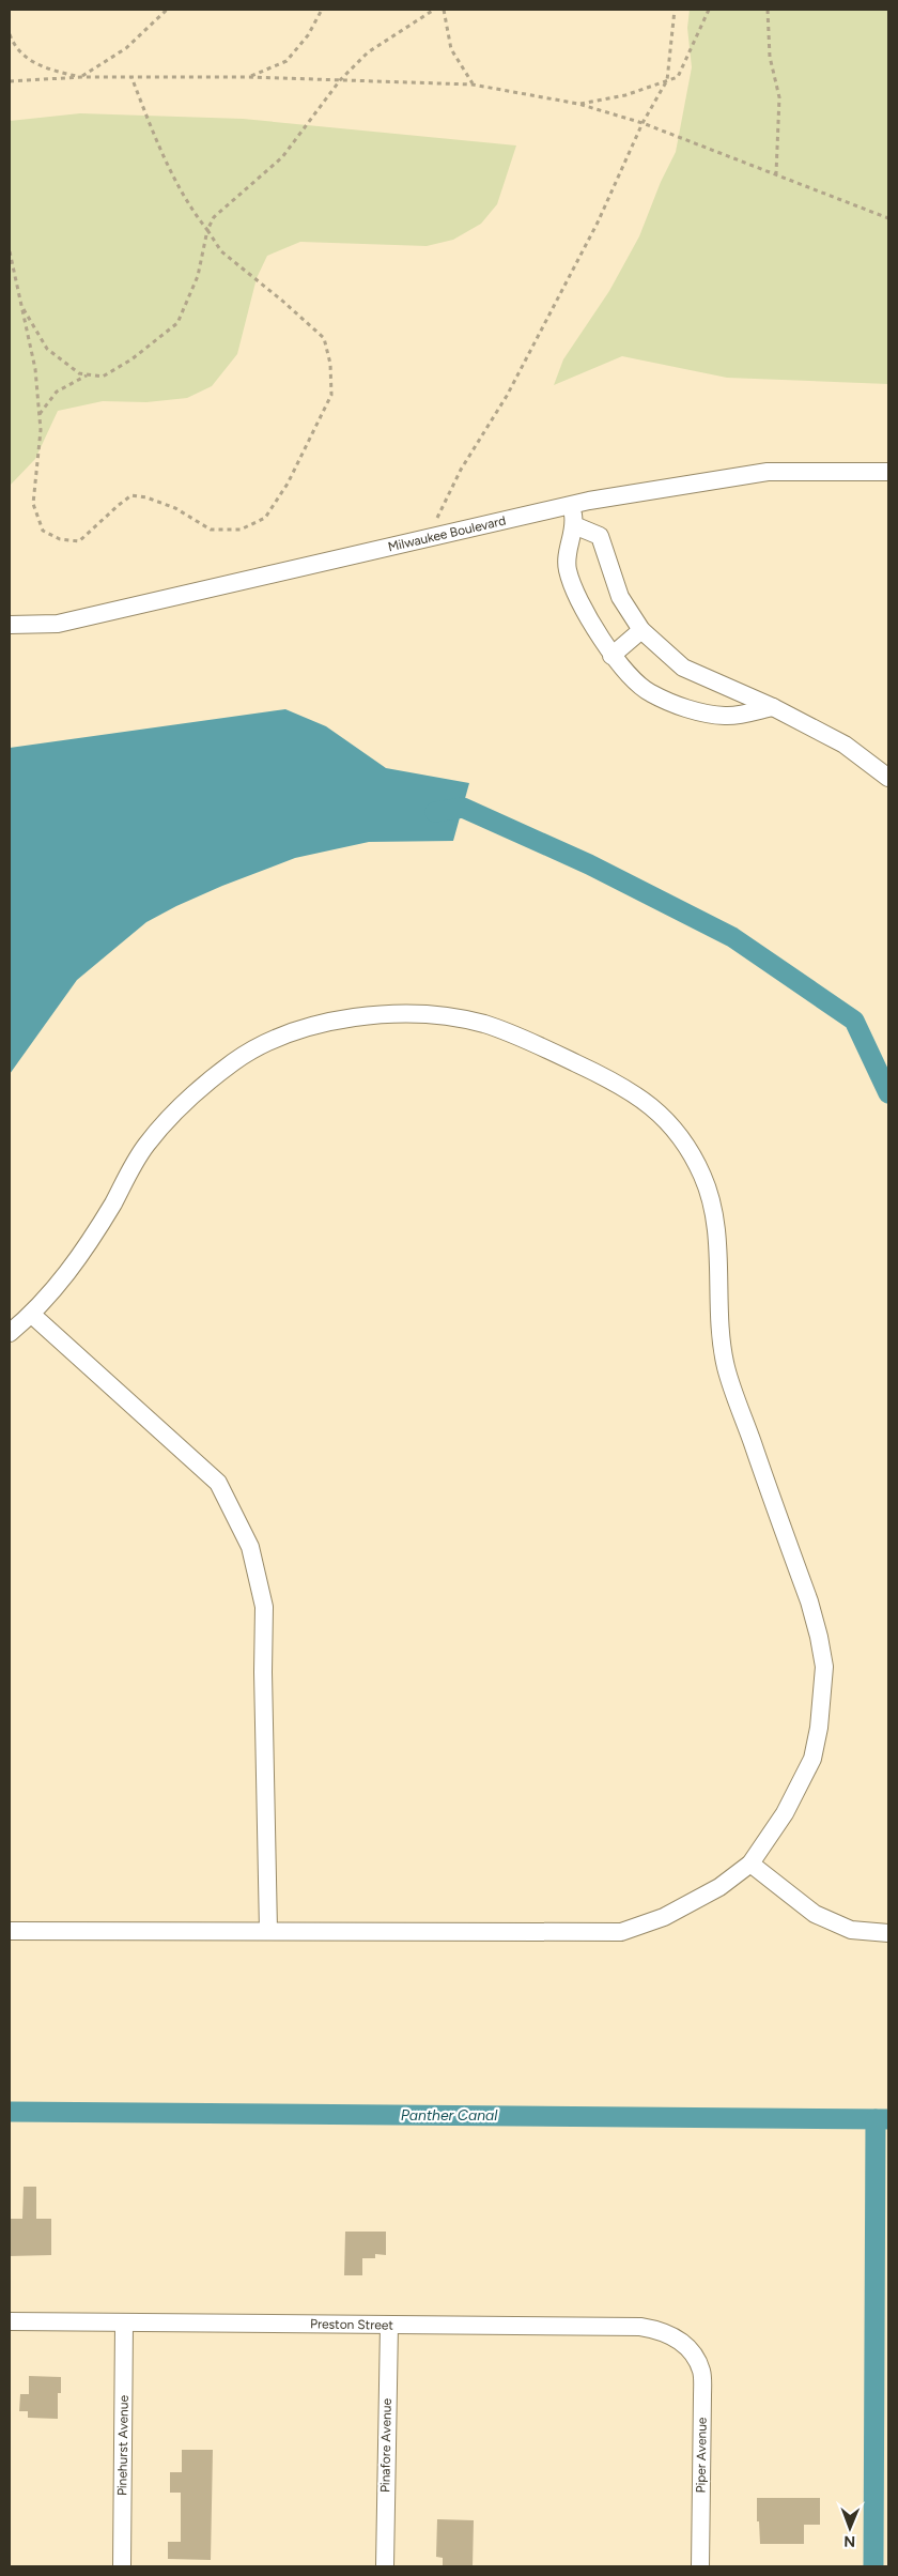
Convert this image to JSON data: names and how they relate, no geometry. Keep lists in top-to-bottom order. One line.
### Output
{"streets":{"street":["Milwaukee Boulevard","Preston Street","Pinehurst Avenue","Pinafore Avenue","Piper Avenue"]},"crossings":[["Preston Street","Pinehurst Avenue"],["Preston Street","Pinafore Avenue"],["Preston Street","Piper Avenue"]],"water":["Panther Canal"],"north":"bottom"}
